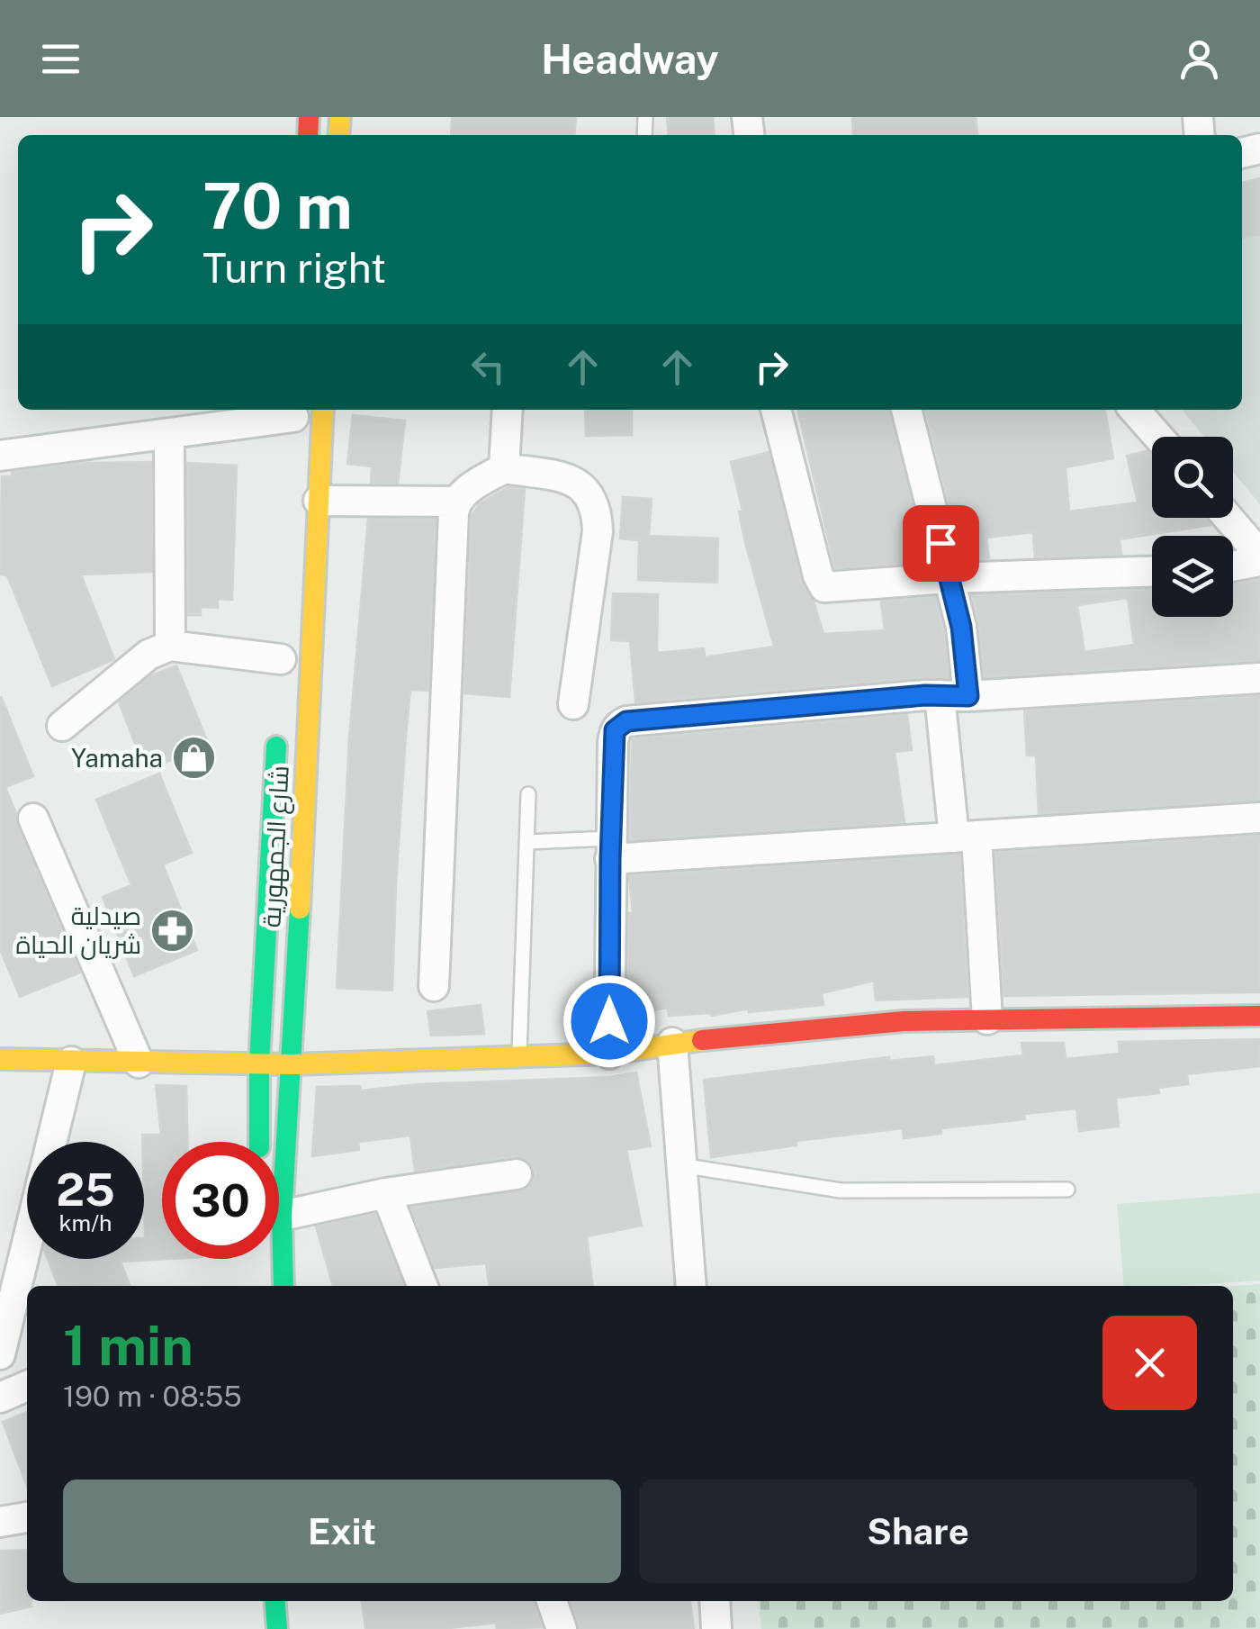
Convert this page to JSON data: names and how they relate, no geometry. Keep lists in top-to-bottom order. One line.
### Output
{"streets":{"main road":["شارع الجمهورية"]},"places":{"shop":["Yamaha"],"pharmacy":["صيدلية شريان الحياة"]},"page":{"header":"Headway","turn":["70 m","Turn right"],"speed":"25 km/h","limit":"30","heading":["1 min","190 m · 08:55"],"buttons":["Exit","Share"]}}
